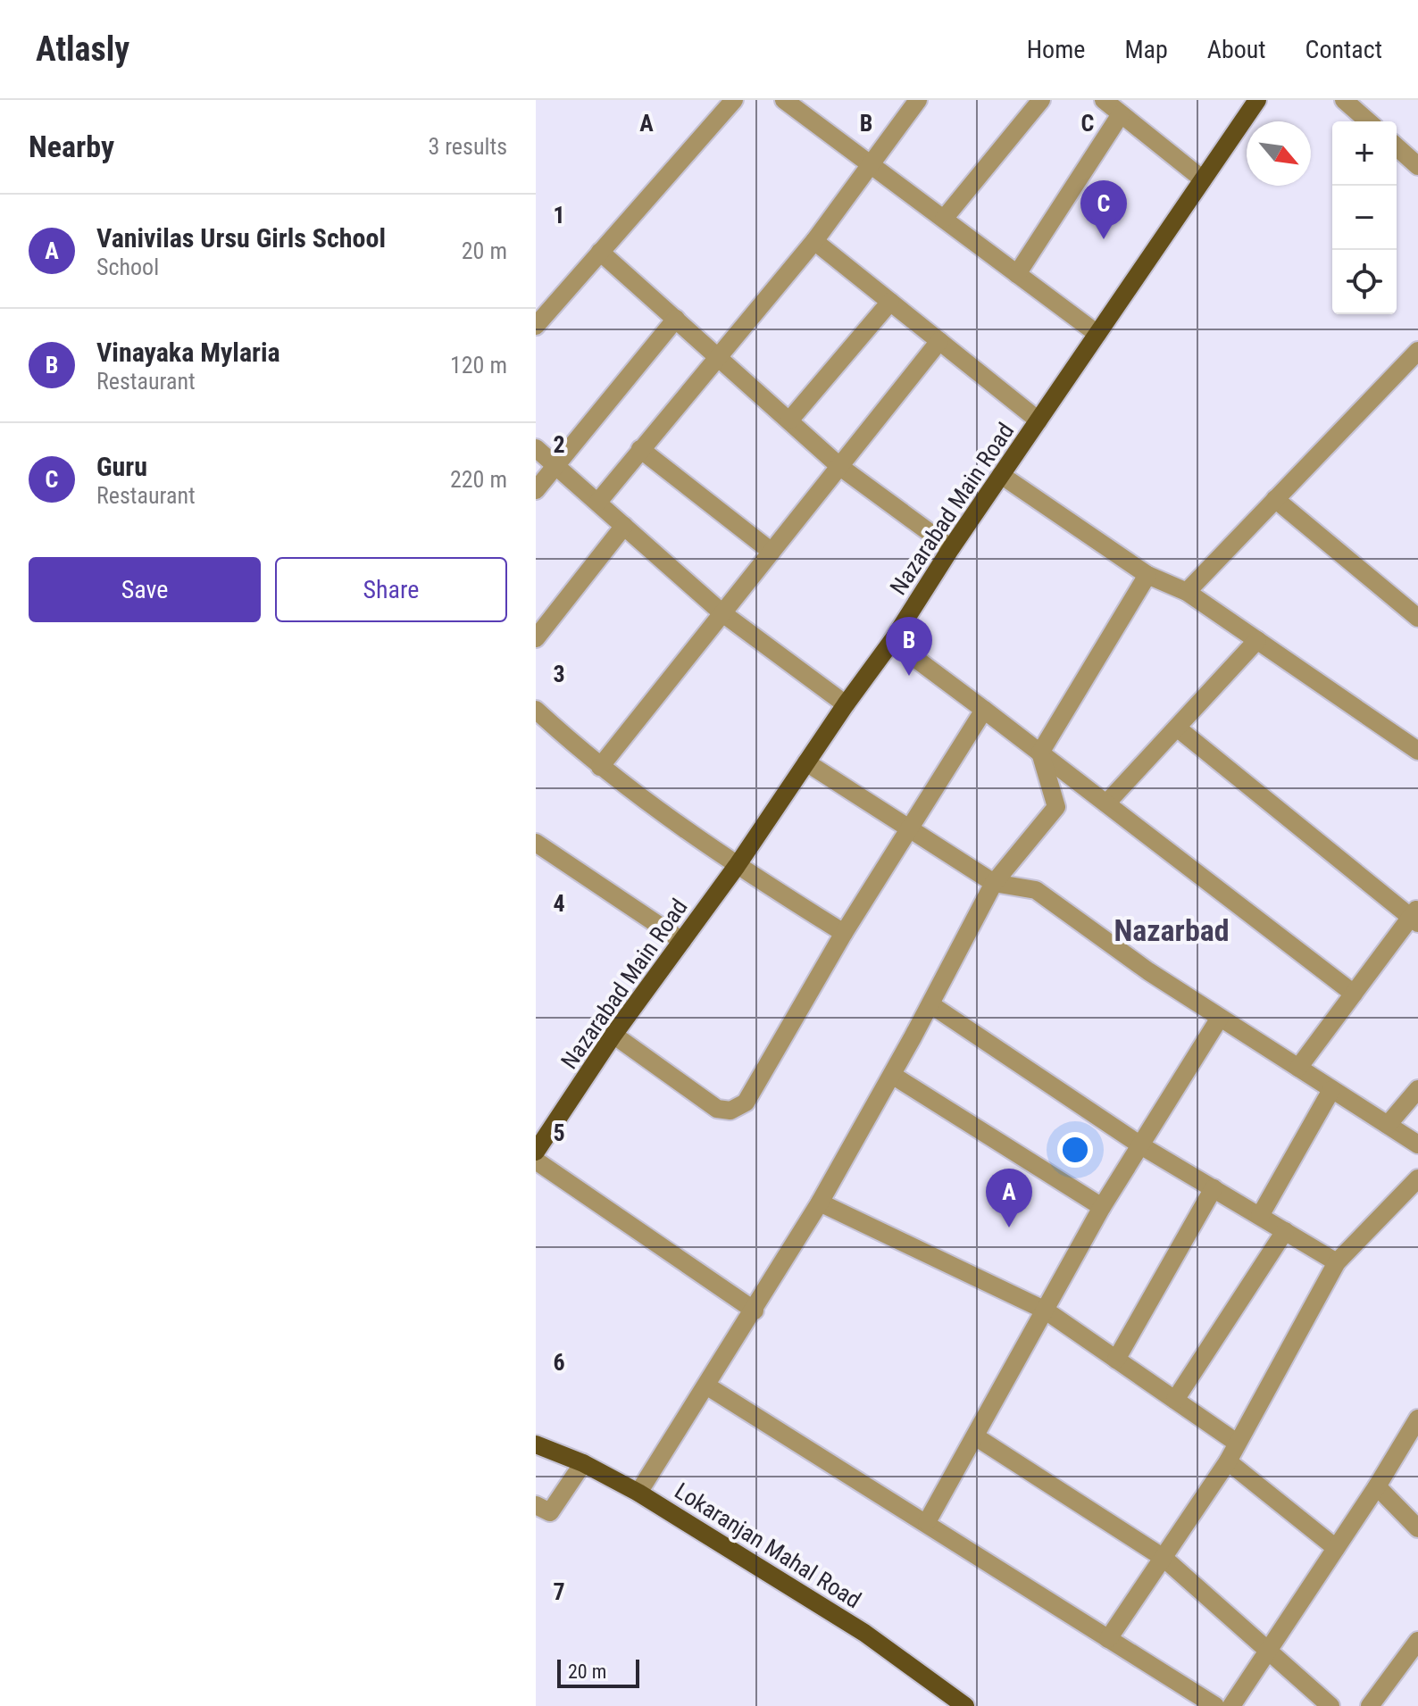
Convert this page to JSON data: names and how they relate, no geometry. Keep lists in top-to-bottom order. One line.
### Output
{"streets":{"main road":["Nazarabad Main Road","Lokaranjan Mahal Road"]},"districts":["Nazarbad"],"scale_bar":"20 m","north":"bottom right","page":{"header":"Atlasly","nav":["Home","Map","About","Contact"],"heading":["Nearby","3 results"],"map_buttons":["+","−"],"pins":["C","B","A"],"list":[{"mark":"A","name":"Vanivilas Ursu Girls School","note":"School","value":"20 m"},{"mark":"B","name":"Vinayaka Mylaria","note":"Restaurant","value":"120 m"},{"mark":"C","name":"Guru","note":"Restaurant","value":"220 m"}],"buttons":["Save","Share"],"scale":"20 m"},"grid":{"columns":["A","B","C"],"rows":["1","2","3","4","5","6","7"]}}
